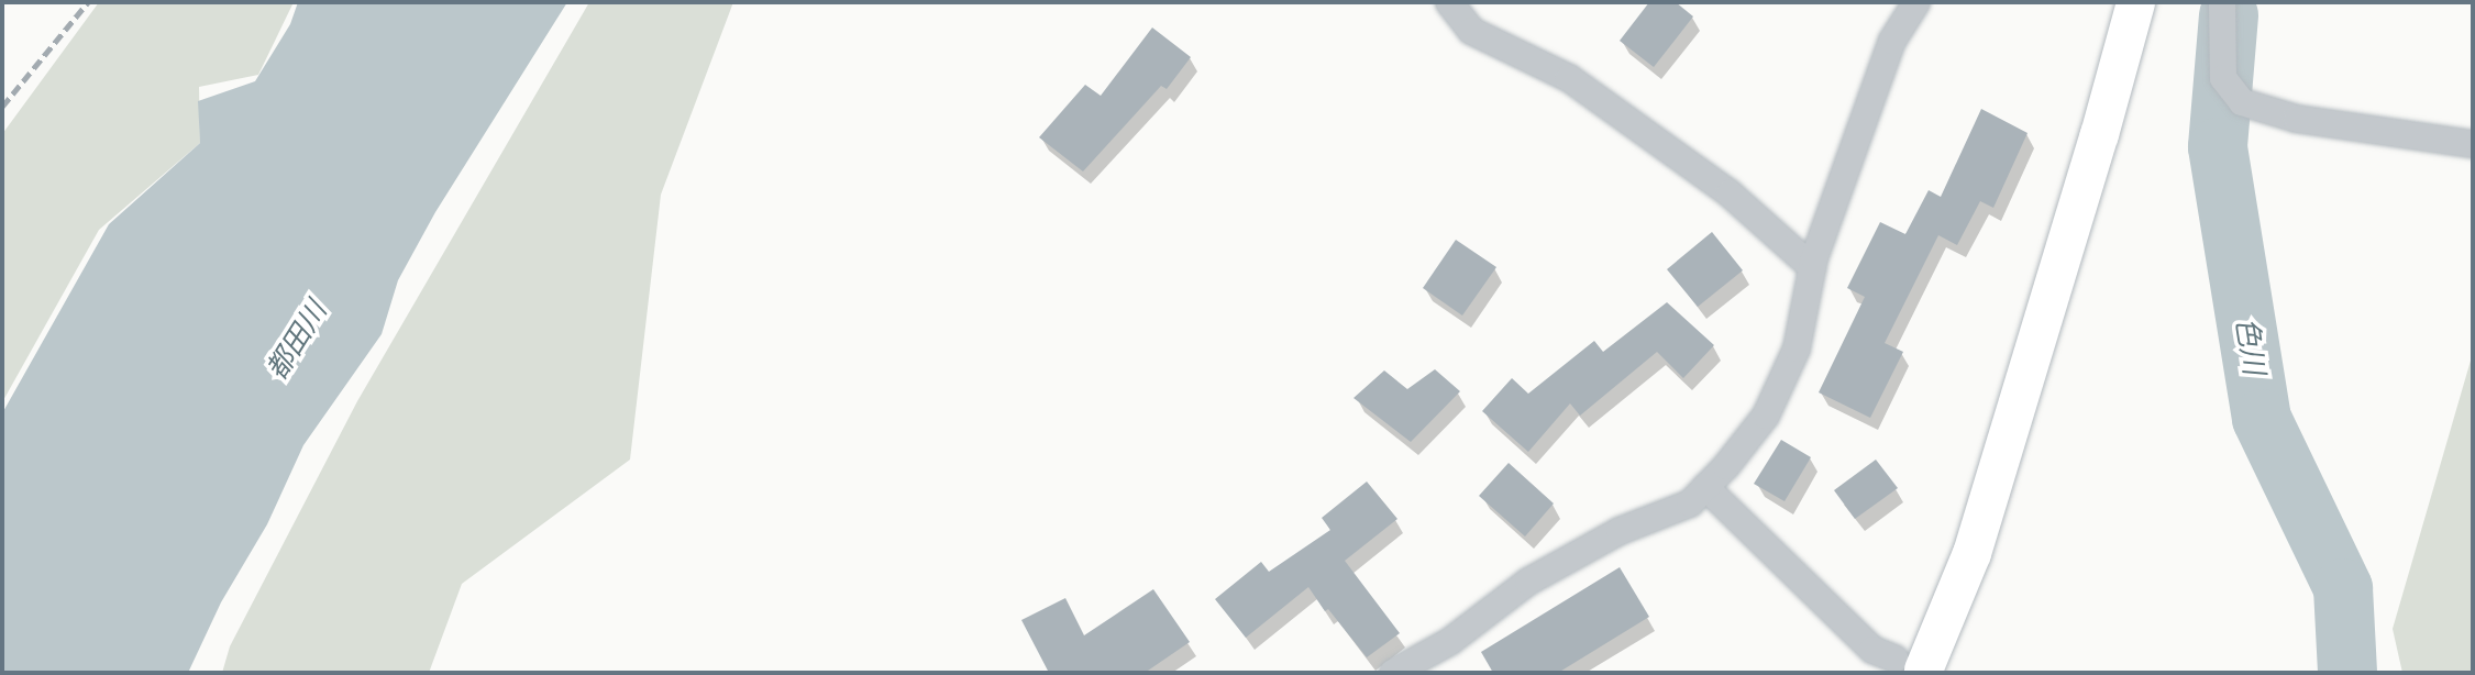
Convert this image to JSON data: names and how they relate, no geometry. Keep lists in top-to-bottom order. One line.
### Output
{"water":["都田川","色川"]}
